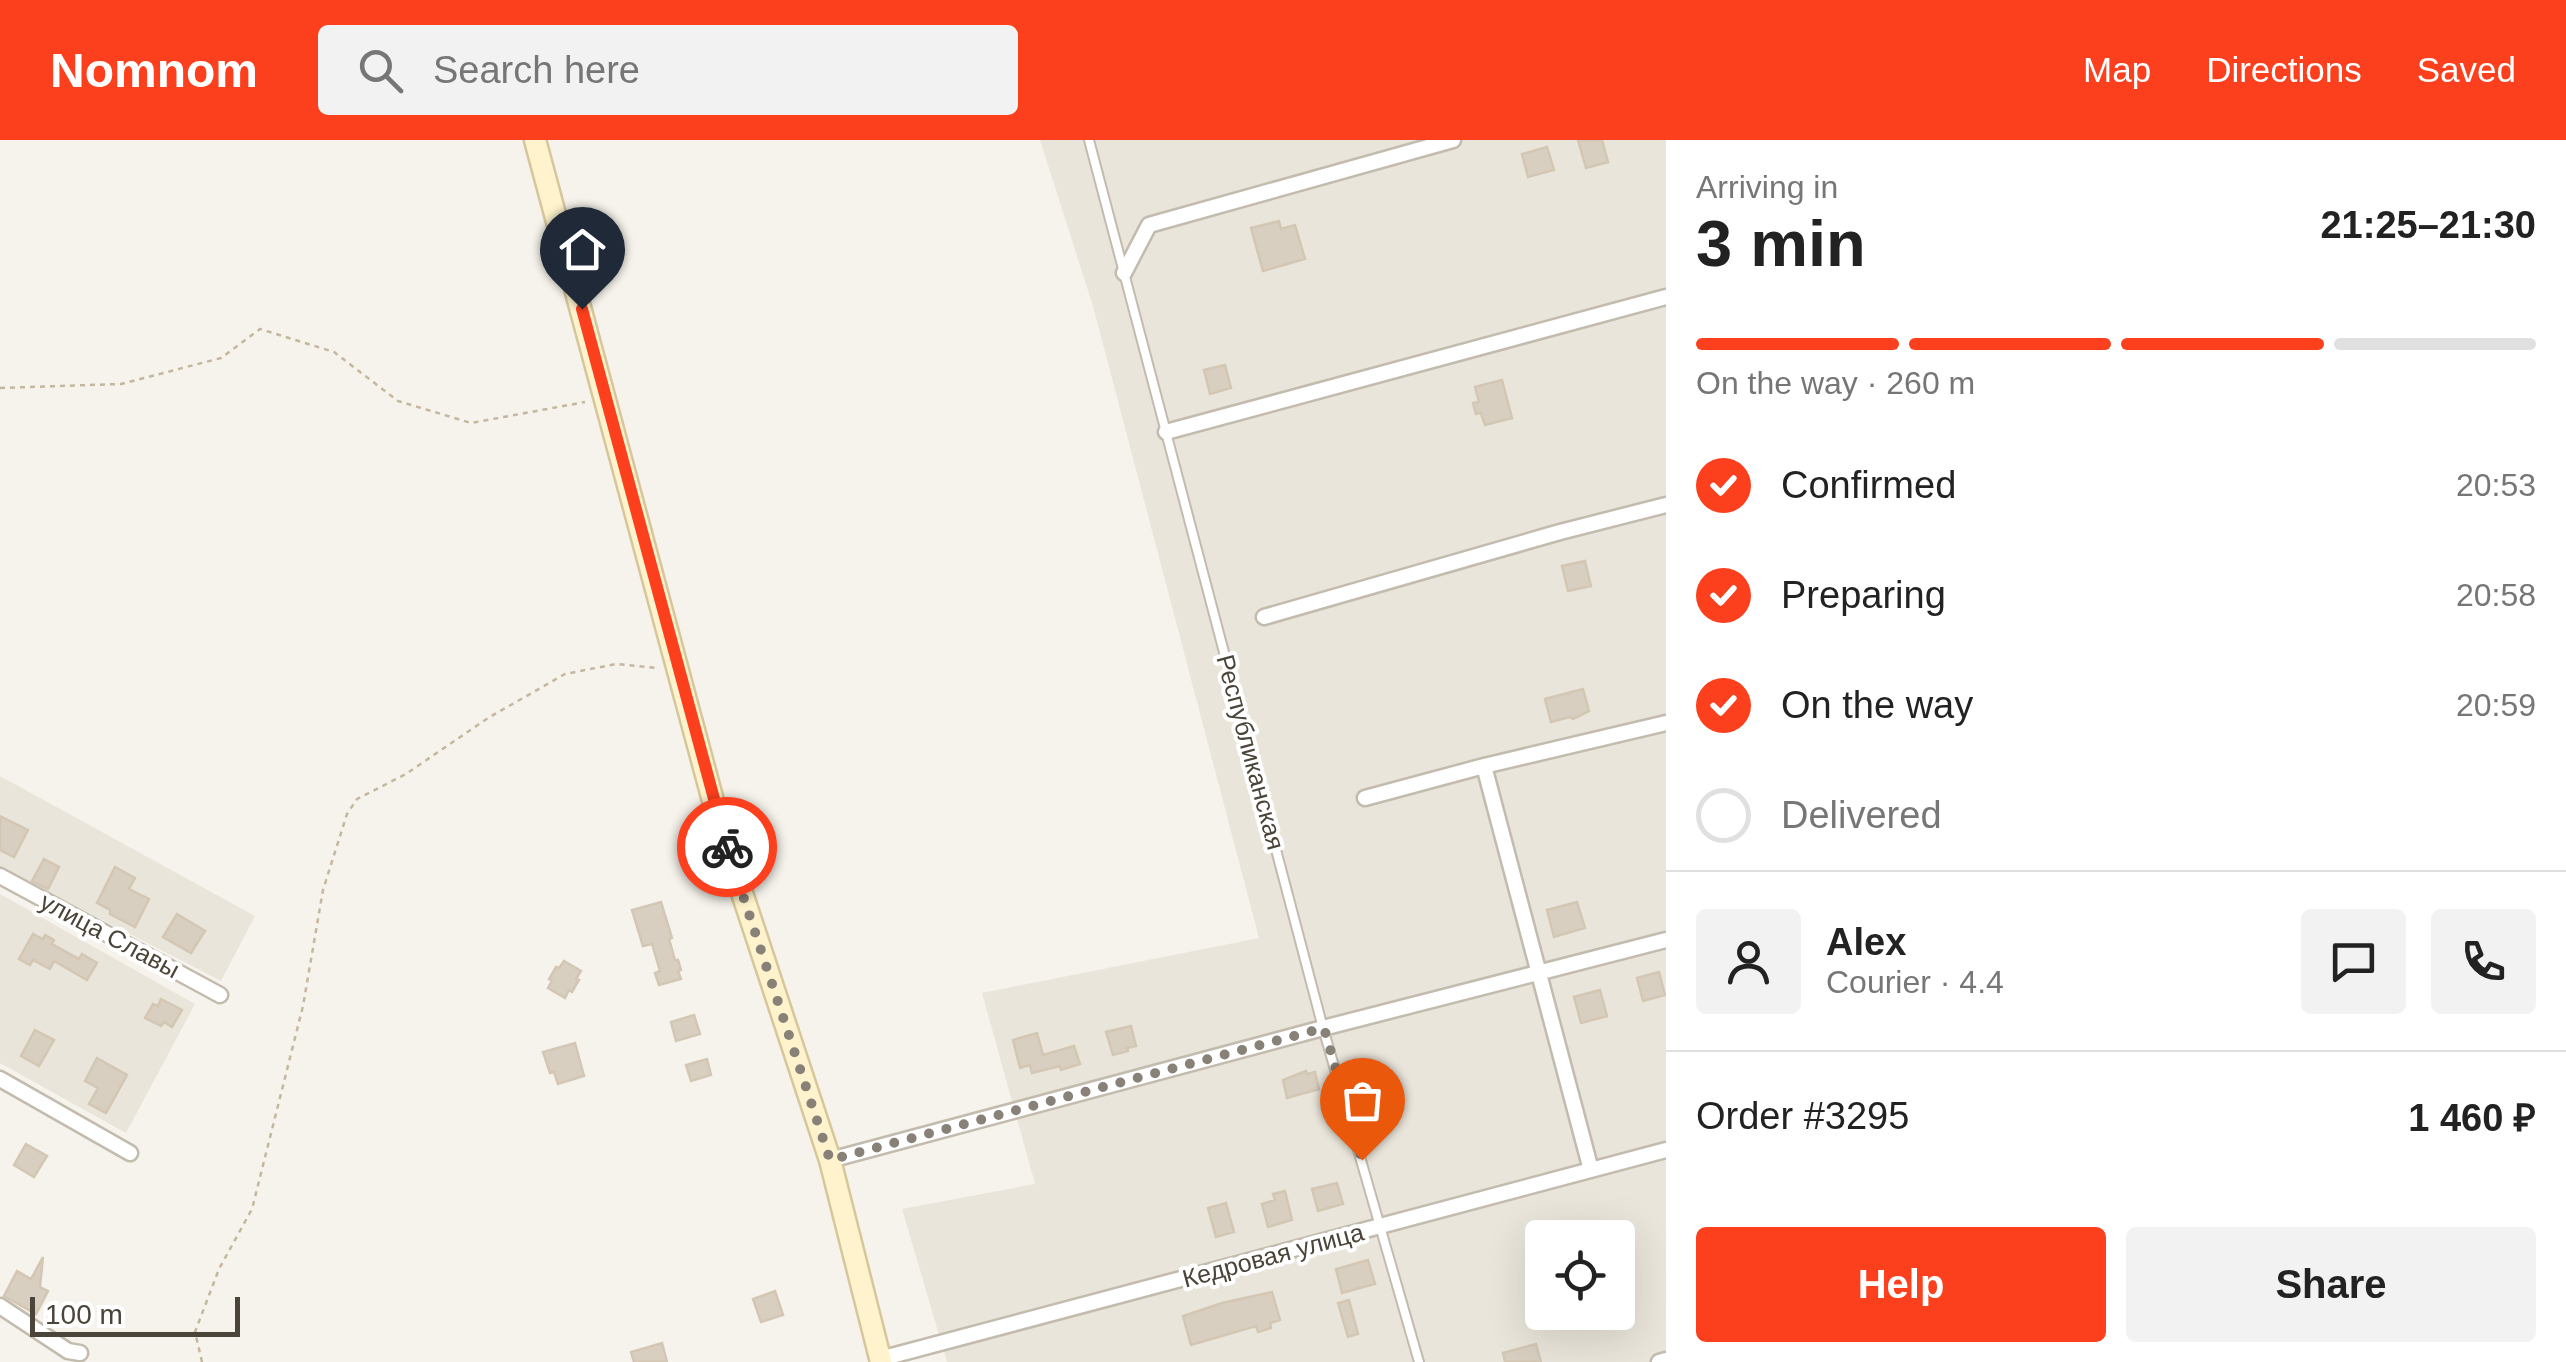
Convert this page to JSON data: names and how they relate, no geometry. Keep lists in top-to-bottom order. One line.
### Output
{"streets":{"street":["улица Славы","Кедровая улица"],"lane":["Республиканская"]},"crossings":[["Республиканская","Кедровая улица"]],"scale_bar":"100 m","page":{"header":"Nomnom","search":"Search here","nav":["Map","Directions","Saved"],"heading":["3 min","Arriving in","21:25–21:30"],"panel":["Alex","Courier · 4.4","Order #3295","1 460 ₽"],"bar":"On the way · 260 m","list":[["Confirmed","20:53"],["Preparing","20:58"],["On the way","20:59"],"Delivered"],"buttons":["Help","Share"],"scale":"100 m"}}
